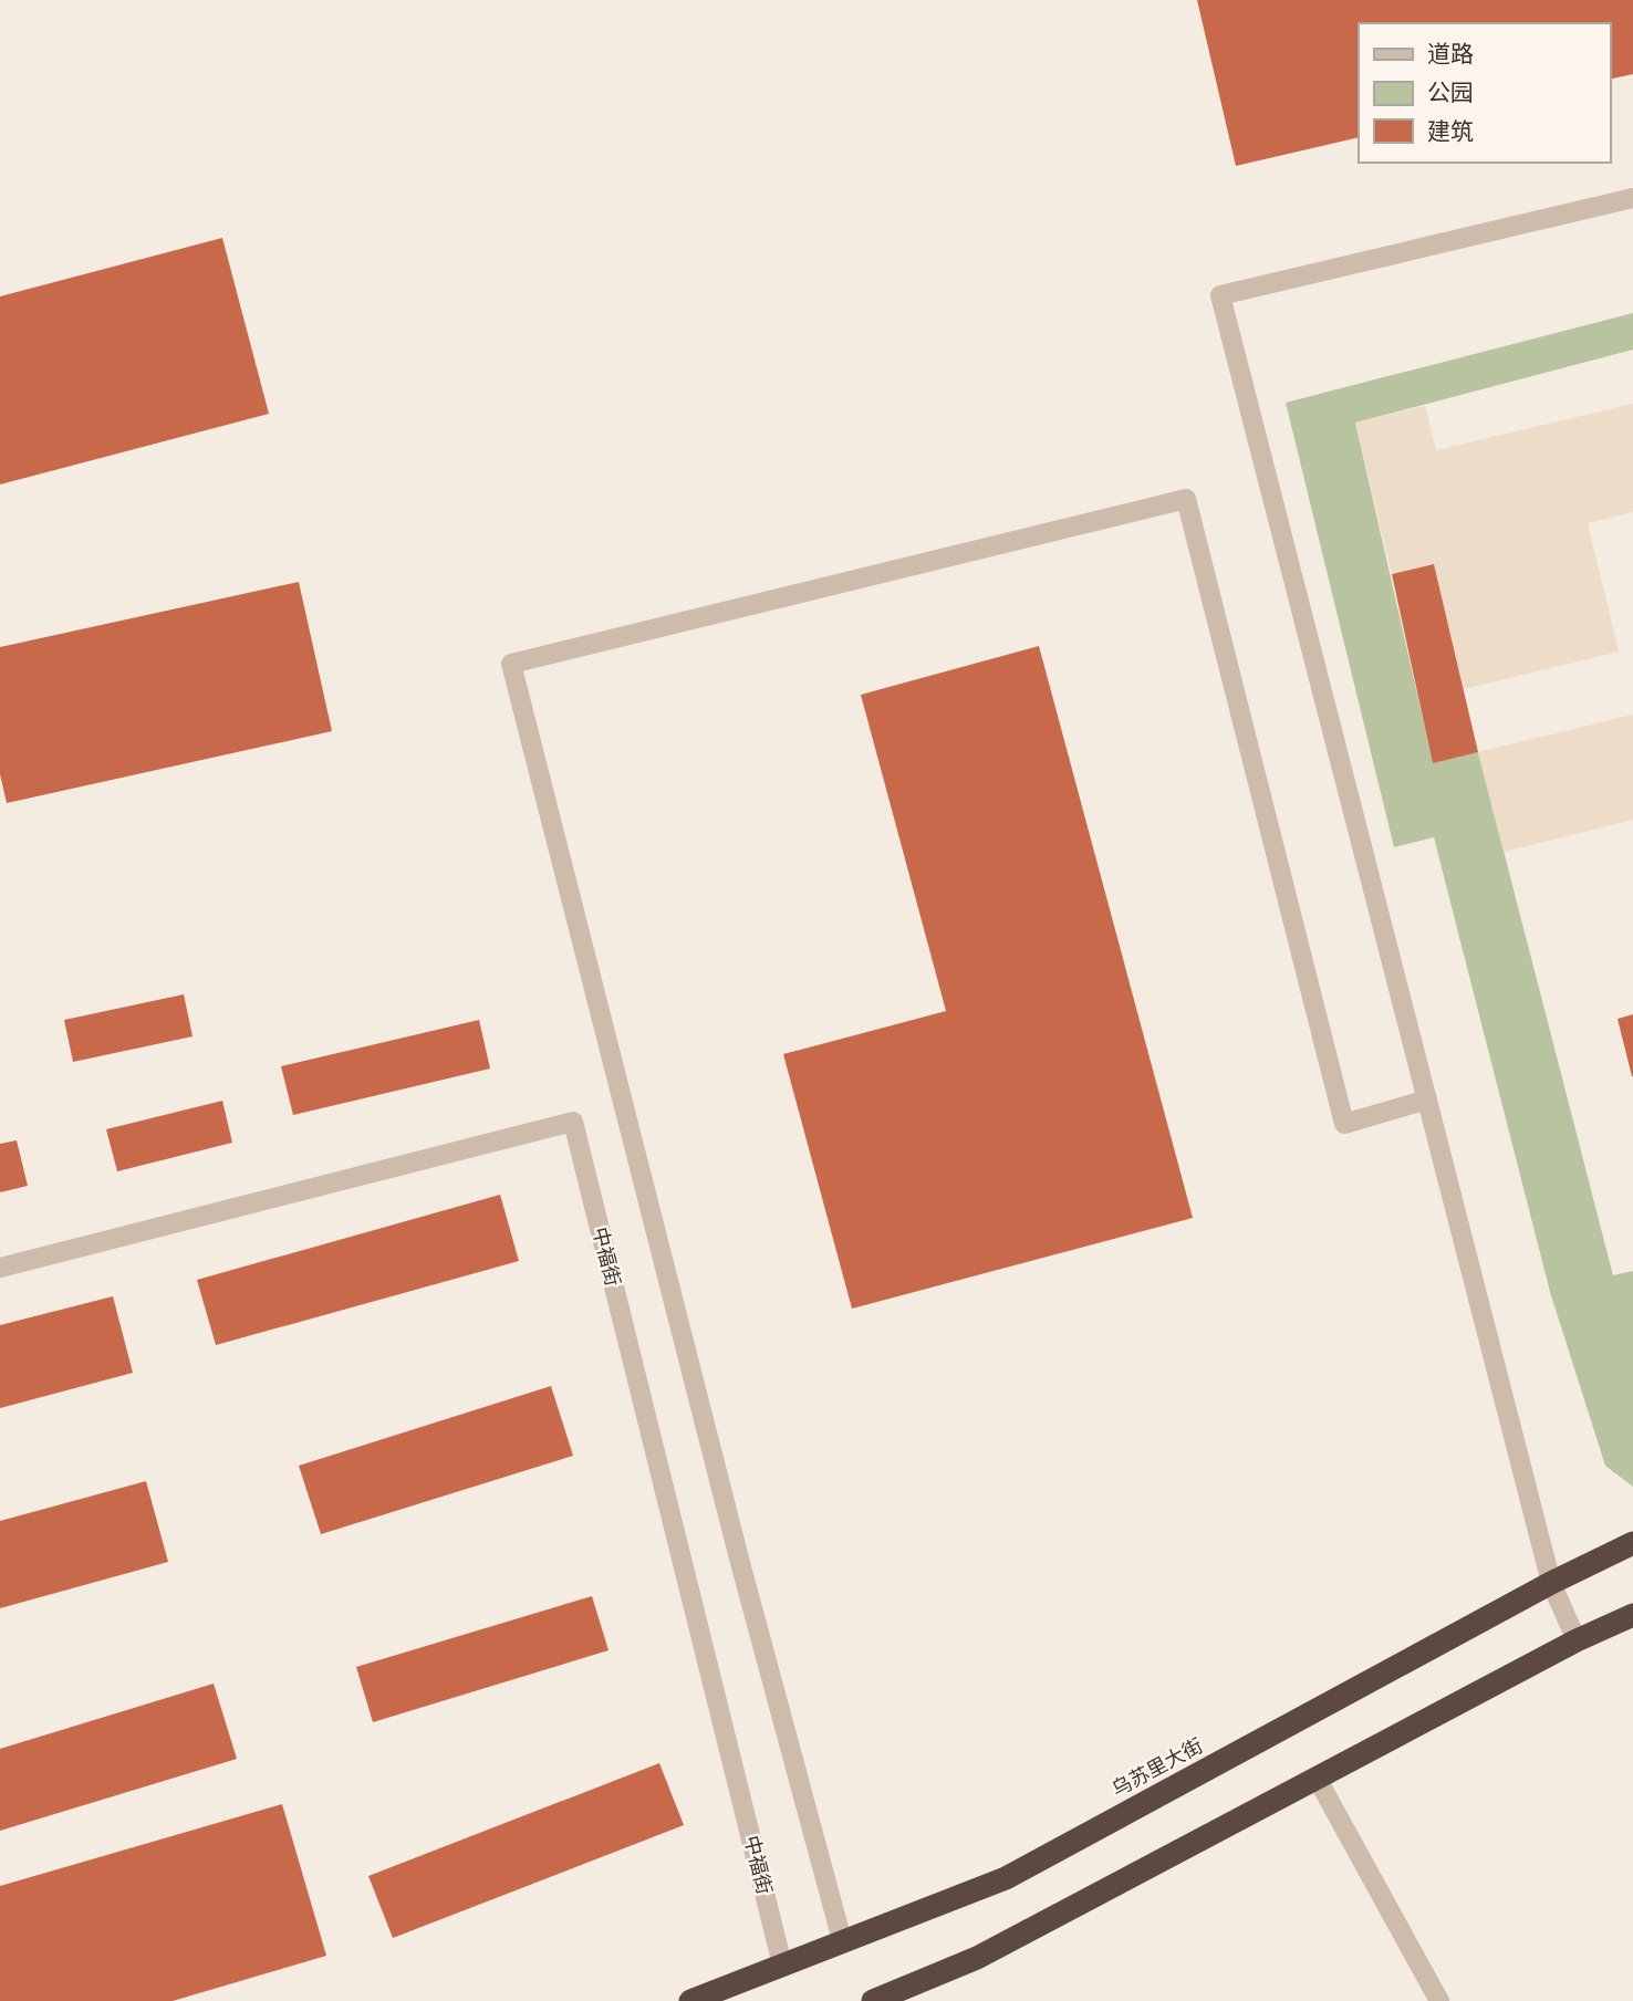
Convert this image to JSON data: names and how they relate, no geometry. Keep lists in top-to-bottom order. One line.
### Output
{"streets":{"highway":["乌苏里大街"],"street":["中福街"]},"crossings":[["中福街","乌苏里大街"]],"legend":["道路","公园","建筑"]}
